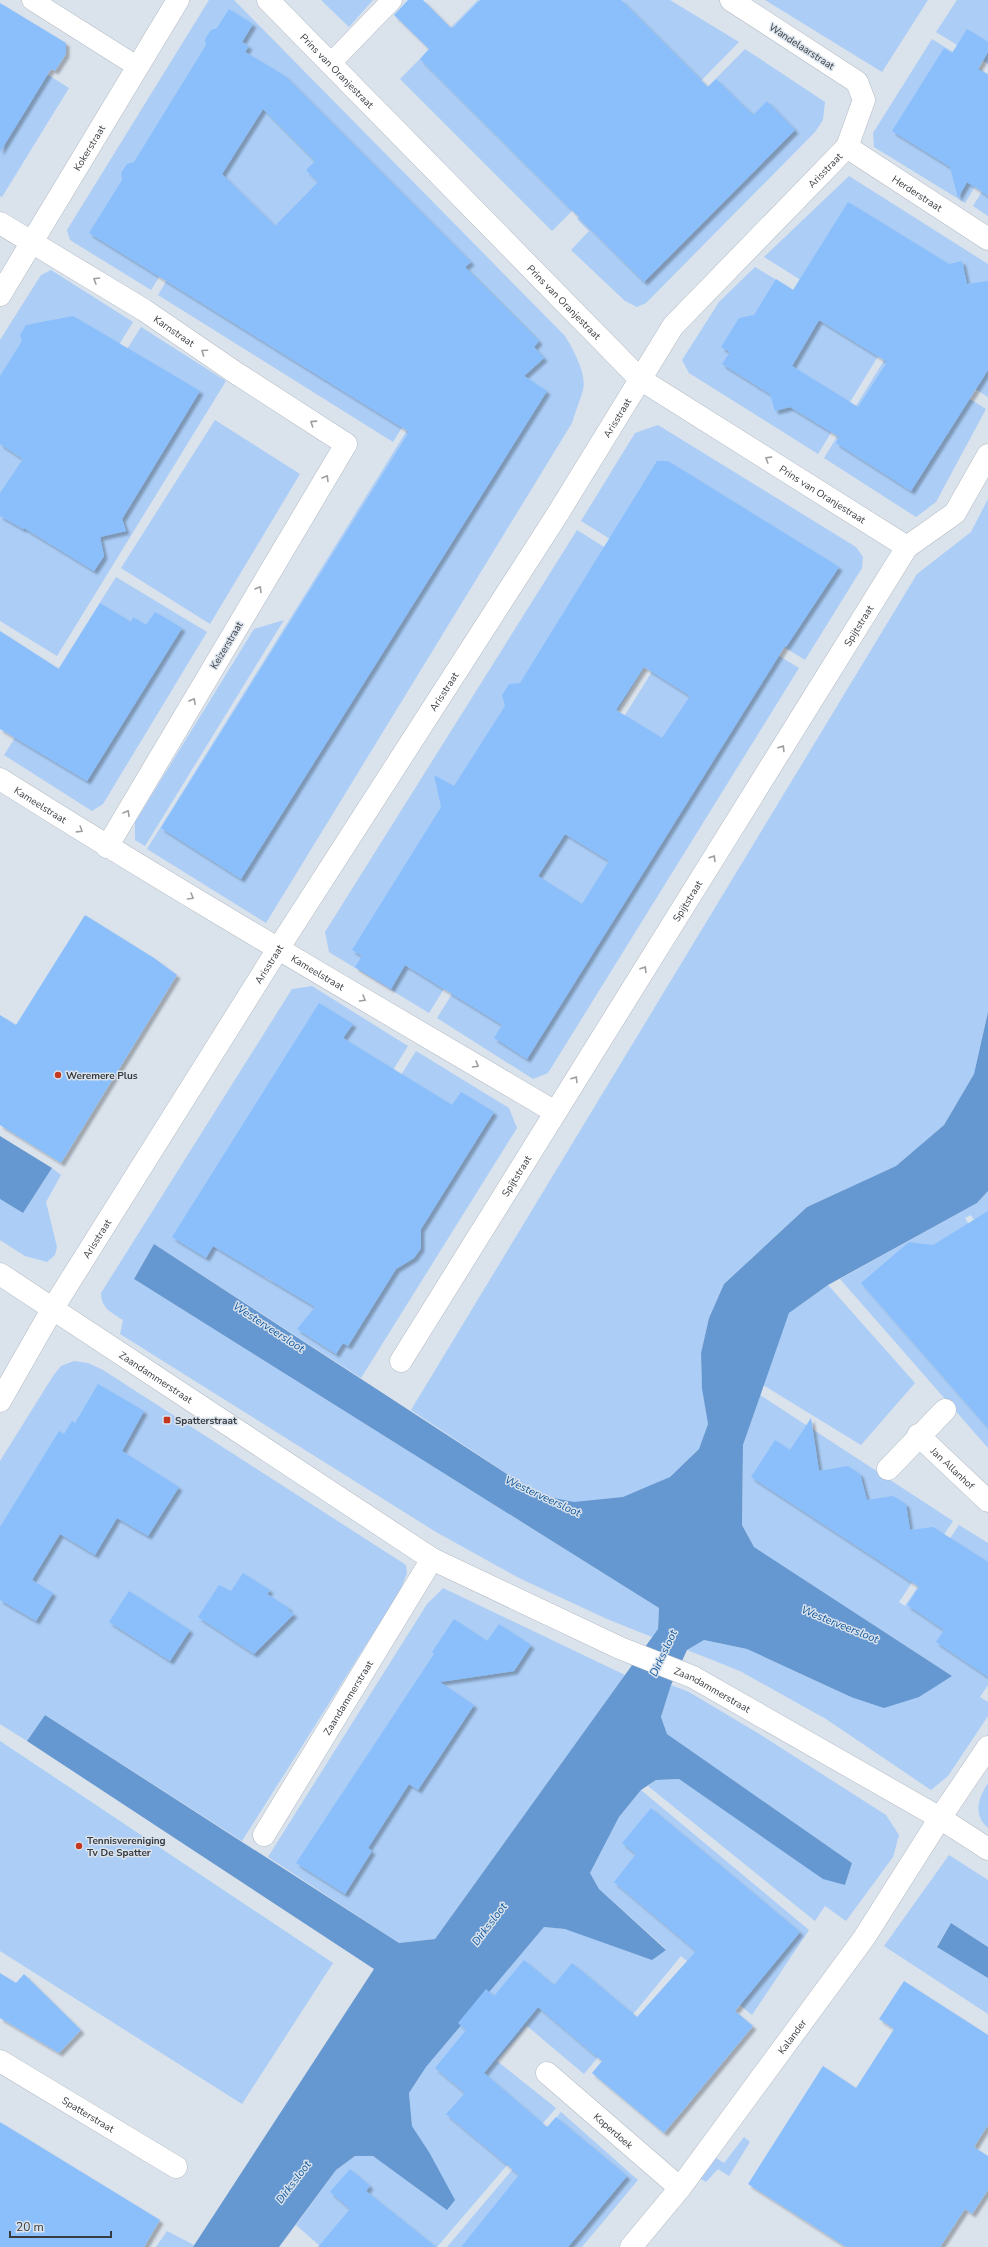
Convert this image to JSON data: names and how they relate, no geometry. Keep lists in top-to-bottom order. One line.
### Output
{"streets":{"street":["Wandelaarstraat","Prins van Oranjestraat","Kokerstraat","Arisstraat","Herderstraat","Karnstraat","Spijtstraat","Keizerstraat","Kameelstraat","Zaandammerstraat","Jan Allanhof","Kalander","Spatterstraat","Koperdoek"]},"crossings":[["Wandelaarstraat","Arisstraat"],["Prins van Oranjestraat","Arisstraat"],["Prins van Oranjestraat","Spijtstraat"],["Kokerstraat","Karnstraat"],["Arisstraat","Herderstraat"],["Arisstraat","Kameelstraat"],["Arisstraat","Zaandammerstraat"],["Karnstraat","Keizerstraat"],["Spijtstraat","Kameelstraat"],["Keizerstraat","Kameelstraat"],["Zaandammerstraat","Kalander"],["Kalander","Koperdoek"]],"one_way":["Prins van Oranjestraat","Karnstraat","Spijtstraat","Keizerstraat","Kameelstraat"],"water":["Westerveersloot","Dirkssloot"],"places":{"other":["Weremere Plus","Tennisvereniging Tv De Spatter"],"transit":["Spatterstraat"]},"scale_bar":"20 m"}
